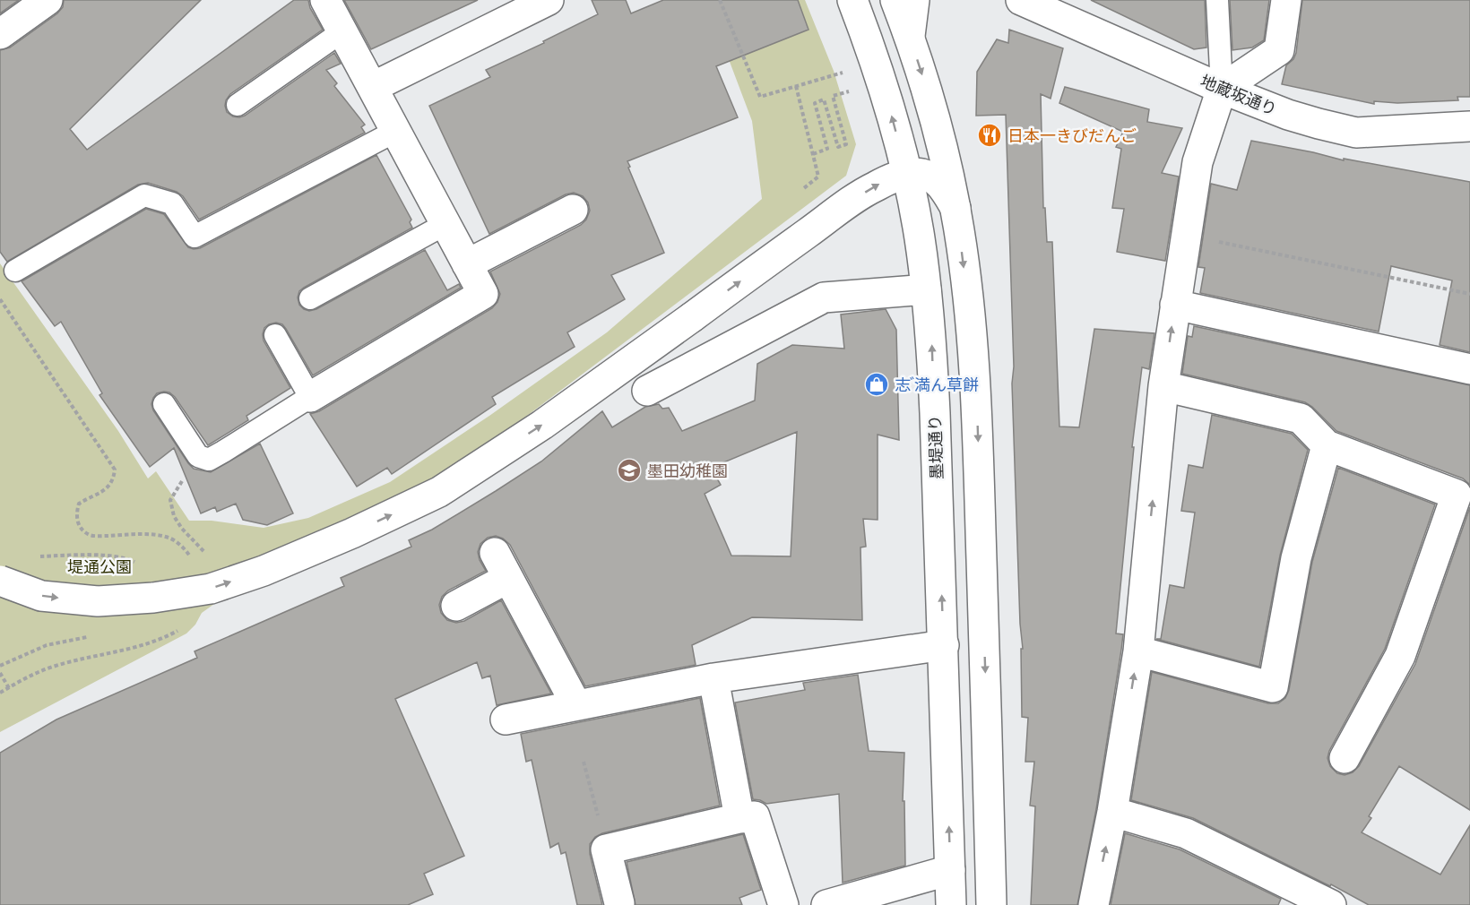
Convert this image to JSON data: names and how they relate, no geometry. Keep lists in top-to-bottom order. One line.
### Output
{"streets":{"main road":["地蔵坂通り","墨堤通り"]},"parks":["堤通公園"],"places":{"restaurant":["日本一きびだんご"],"shop":["志 ゙満ん草餅"],"school or university":["墨田幼稚園"]}}
